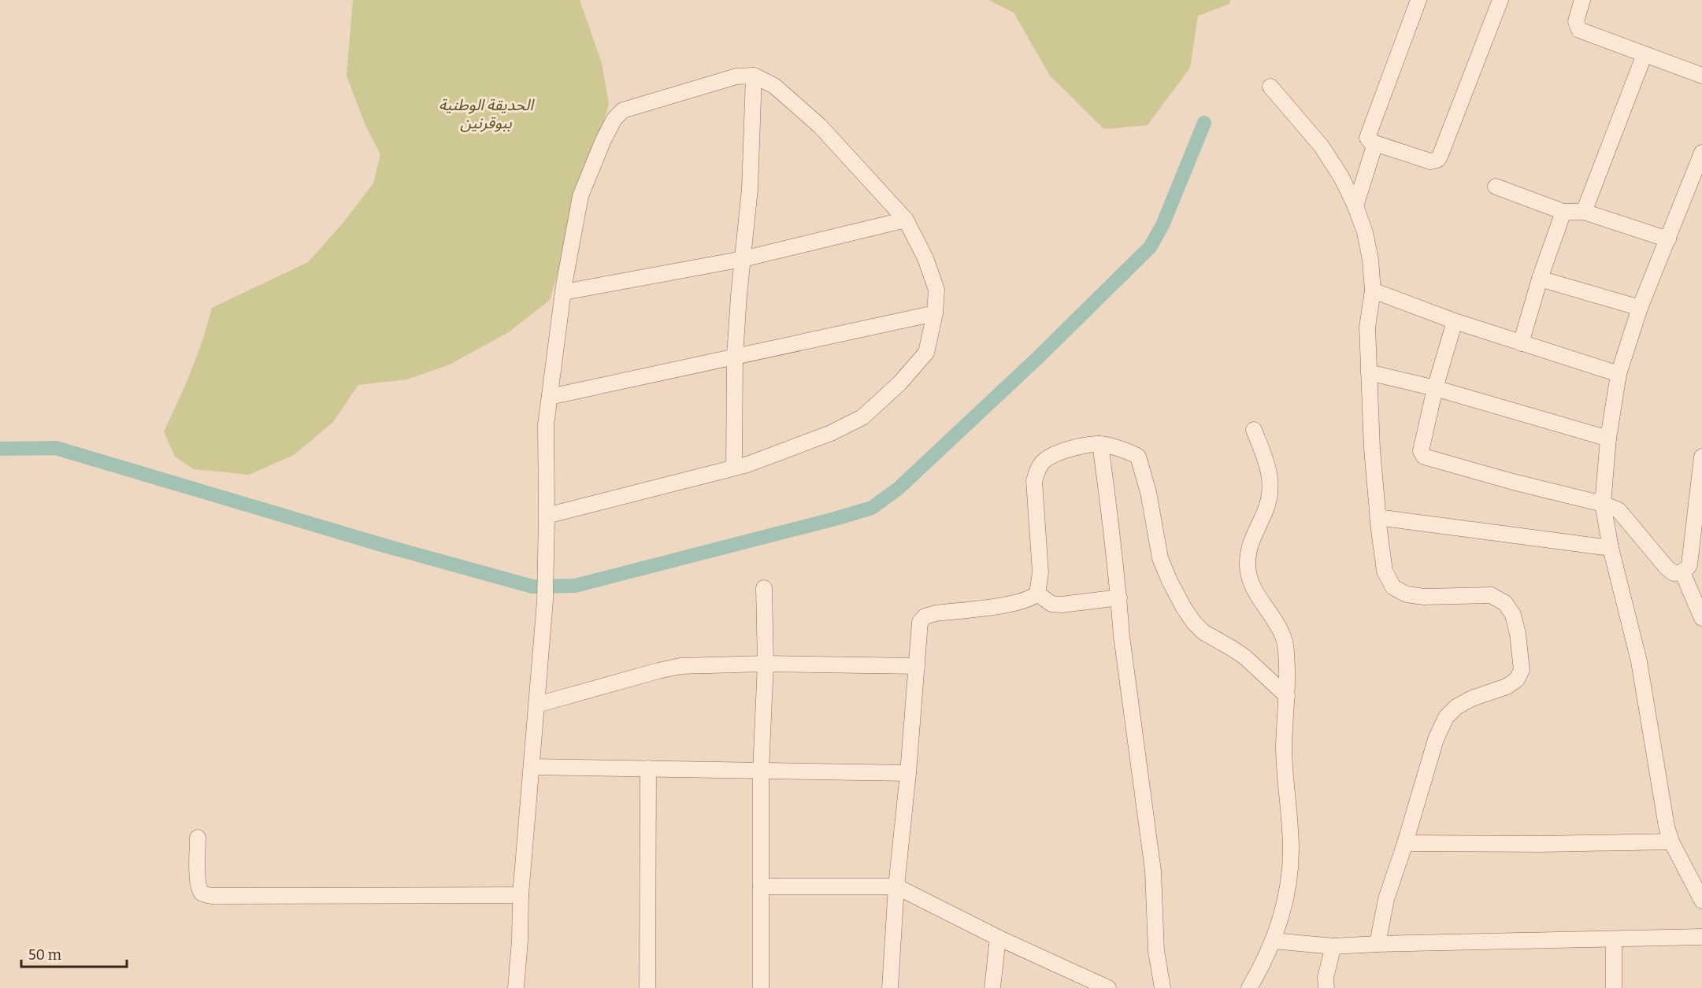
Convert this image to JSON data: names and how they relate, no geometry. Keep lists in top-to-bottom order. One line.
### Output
{"parks":["الحديقة الوطنية ببوقرنين"],"scale_bar":"50 m"}
